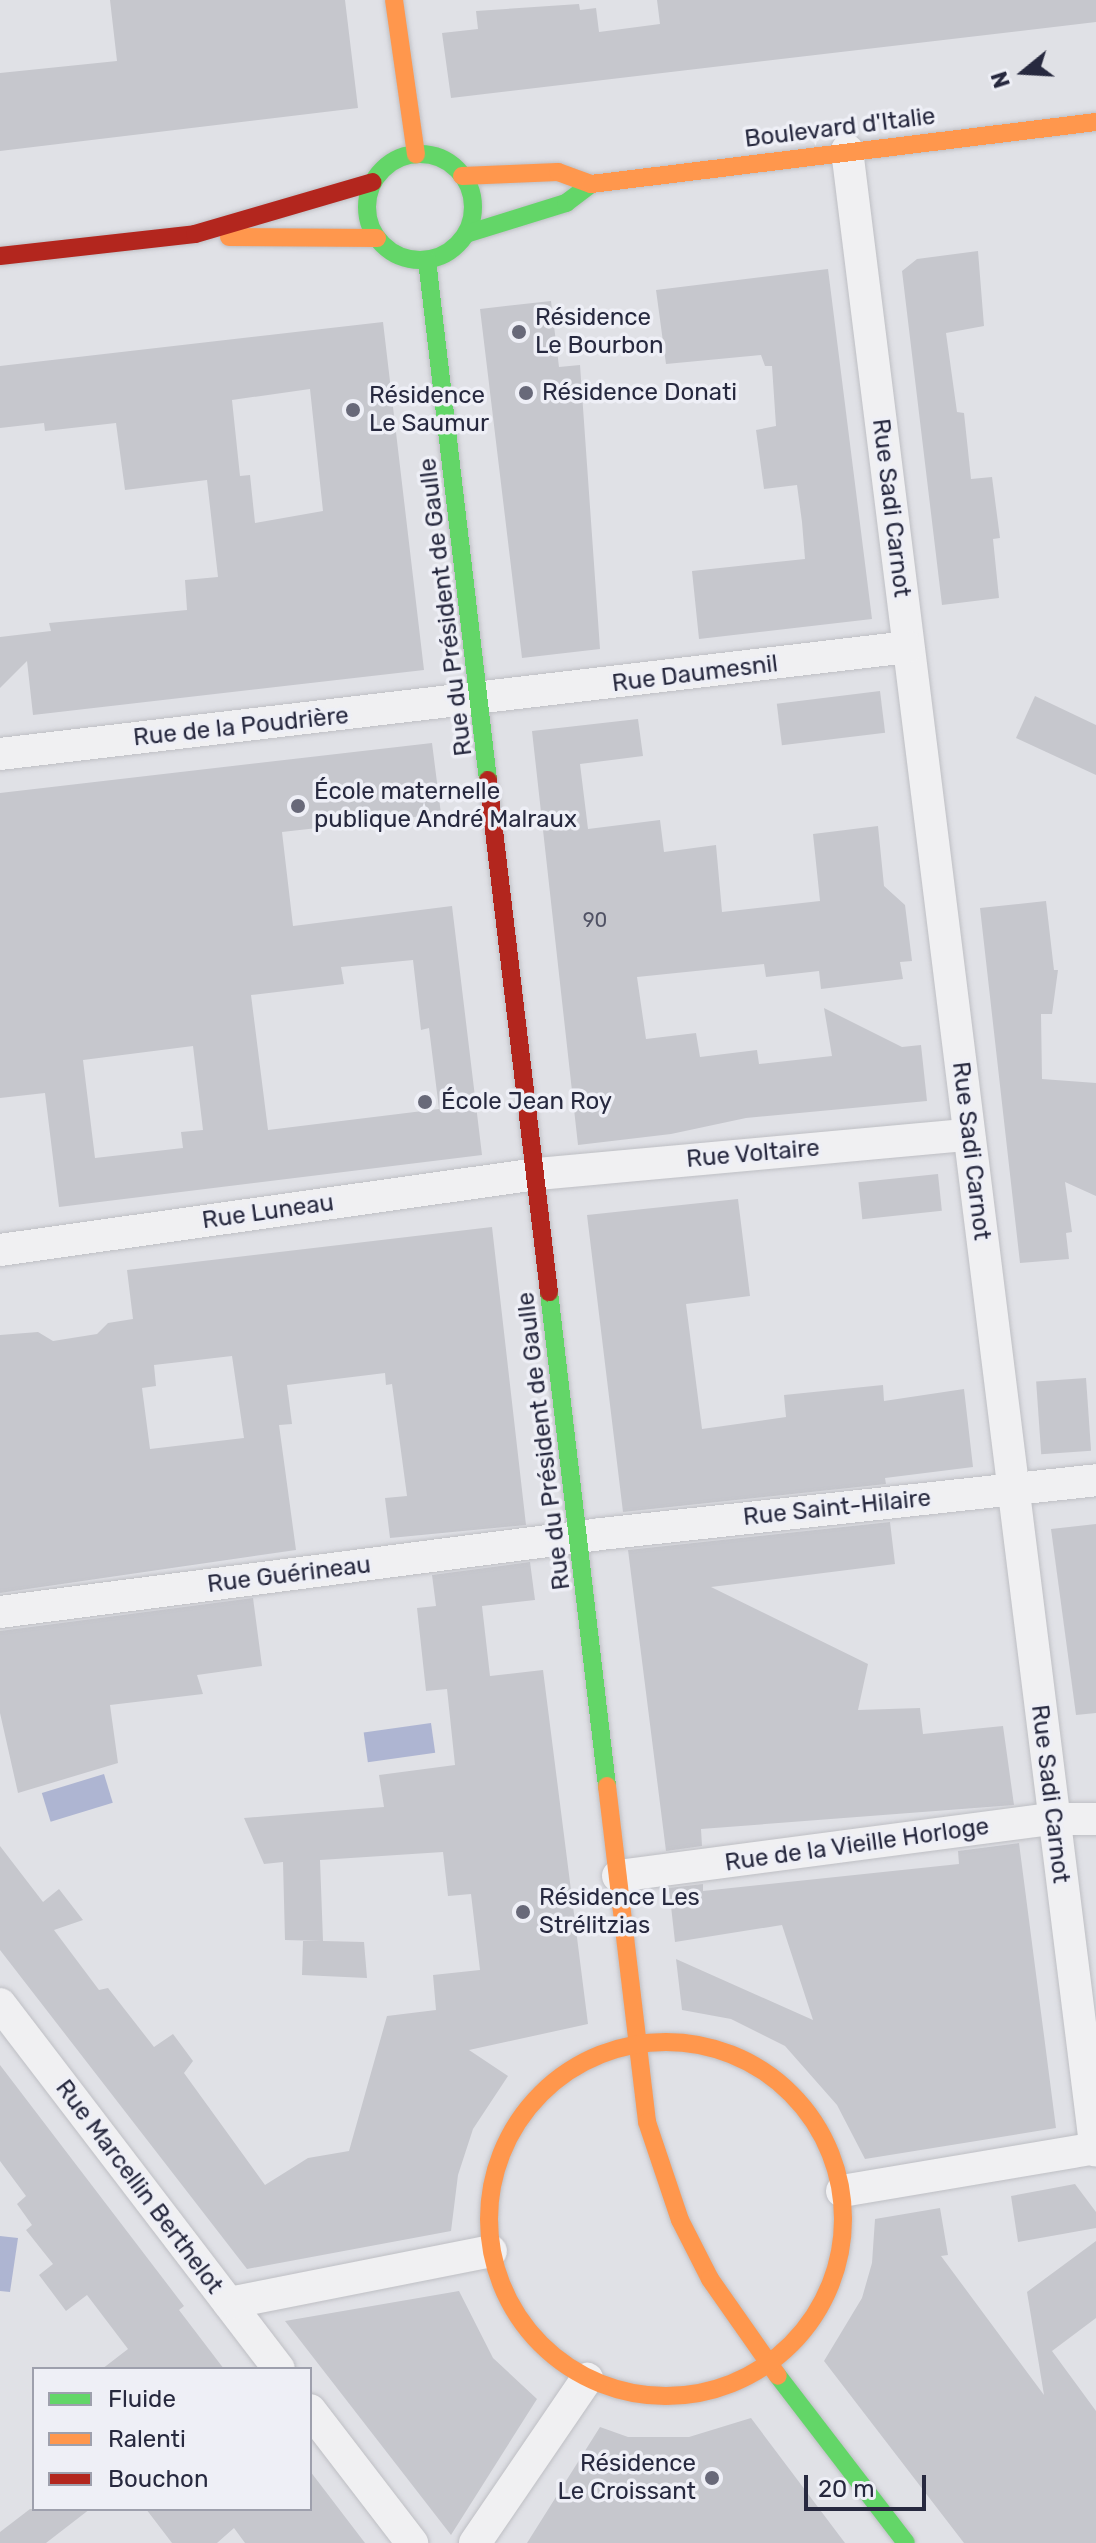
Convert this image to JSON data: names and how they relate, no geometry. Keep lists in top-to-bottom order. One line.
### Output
{"streets":{"street":["Boulevard d'Italie","Rue Sadi Carnot","Rue du Président de Gaulle","Rue Daumesnil","Rue de la Poudrière","Rue Voltaire","Rue Luneau","Rue Saint-Hilaire","Rue Guérineau","Rue de la Vieille Horloge","Rue Marcellin Berthelot"]},"crossings":[["Boulevard d'Italie","Rue Sadi Carnot"],["Boulevard d'Italie","Rue du Président de Gaulle"],["Rue Sadi Carnot","Rue Daumesnil"],["Rue Sadi Carnot","Rue Voltaire"],["Rue Sadi Carnot","Rue Saint-Hilaire"],["Rue Sadi Carnot","Rue de la Vieille Horloge"],["Rue du Président de Gaulle","Rue Daumesnil"],["Rue du Président de Gaulle","Rue de la Poudrière"],["Rue du Président de Gaulle","Rue Voltaire"],["Rue du Président de Gaulle","Rue Luneau"],["Rue du Président de Gaulle","Rue Saint-Hilaire"],["Rue du Président de Gaulle","Rue Guérineau"],["Rue du Président de Gaulle","Rue de la Vieille Horloge"],["Rue Daumesnil","Rue de la Poudrière"],["Rue Voltaire","Rue Luneau"],["Rue Saint-Hilaire","Rue Guérineau"]],"places":["Résidence Le Bourbon","Résidence Donati","Résidence Le Saumur","École maternelle publique André Malraux","École Jean Roy","Résidence Les Strélitzias","Résidence Le Croissant"],"house_numbers":["90"],"legend":["Fluide","Ralenti","Bouchon"],"scale_bar":"20 m","north":"left"}
